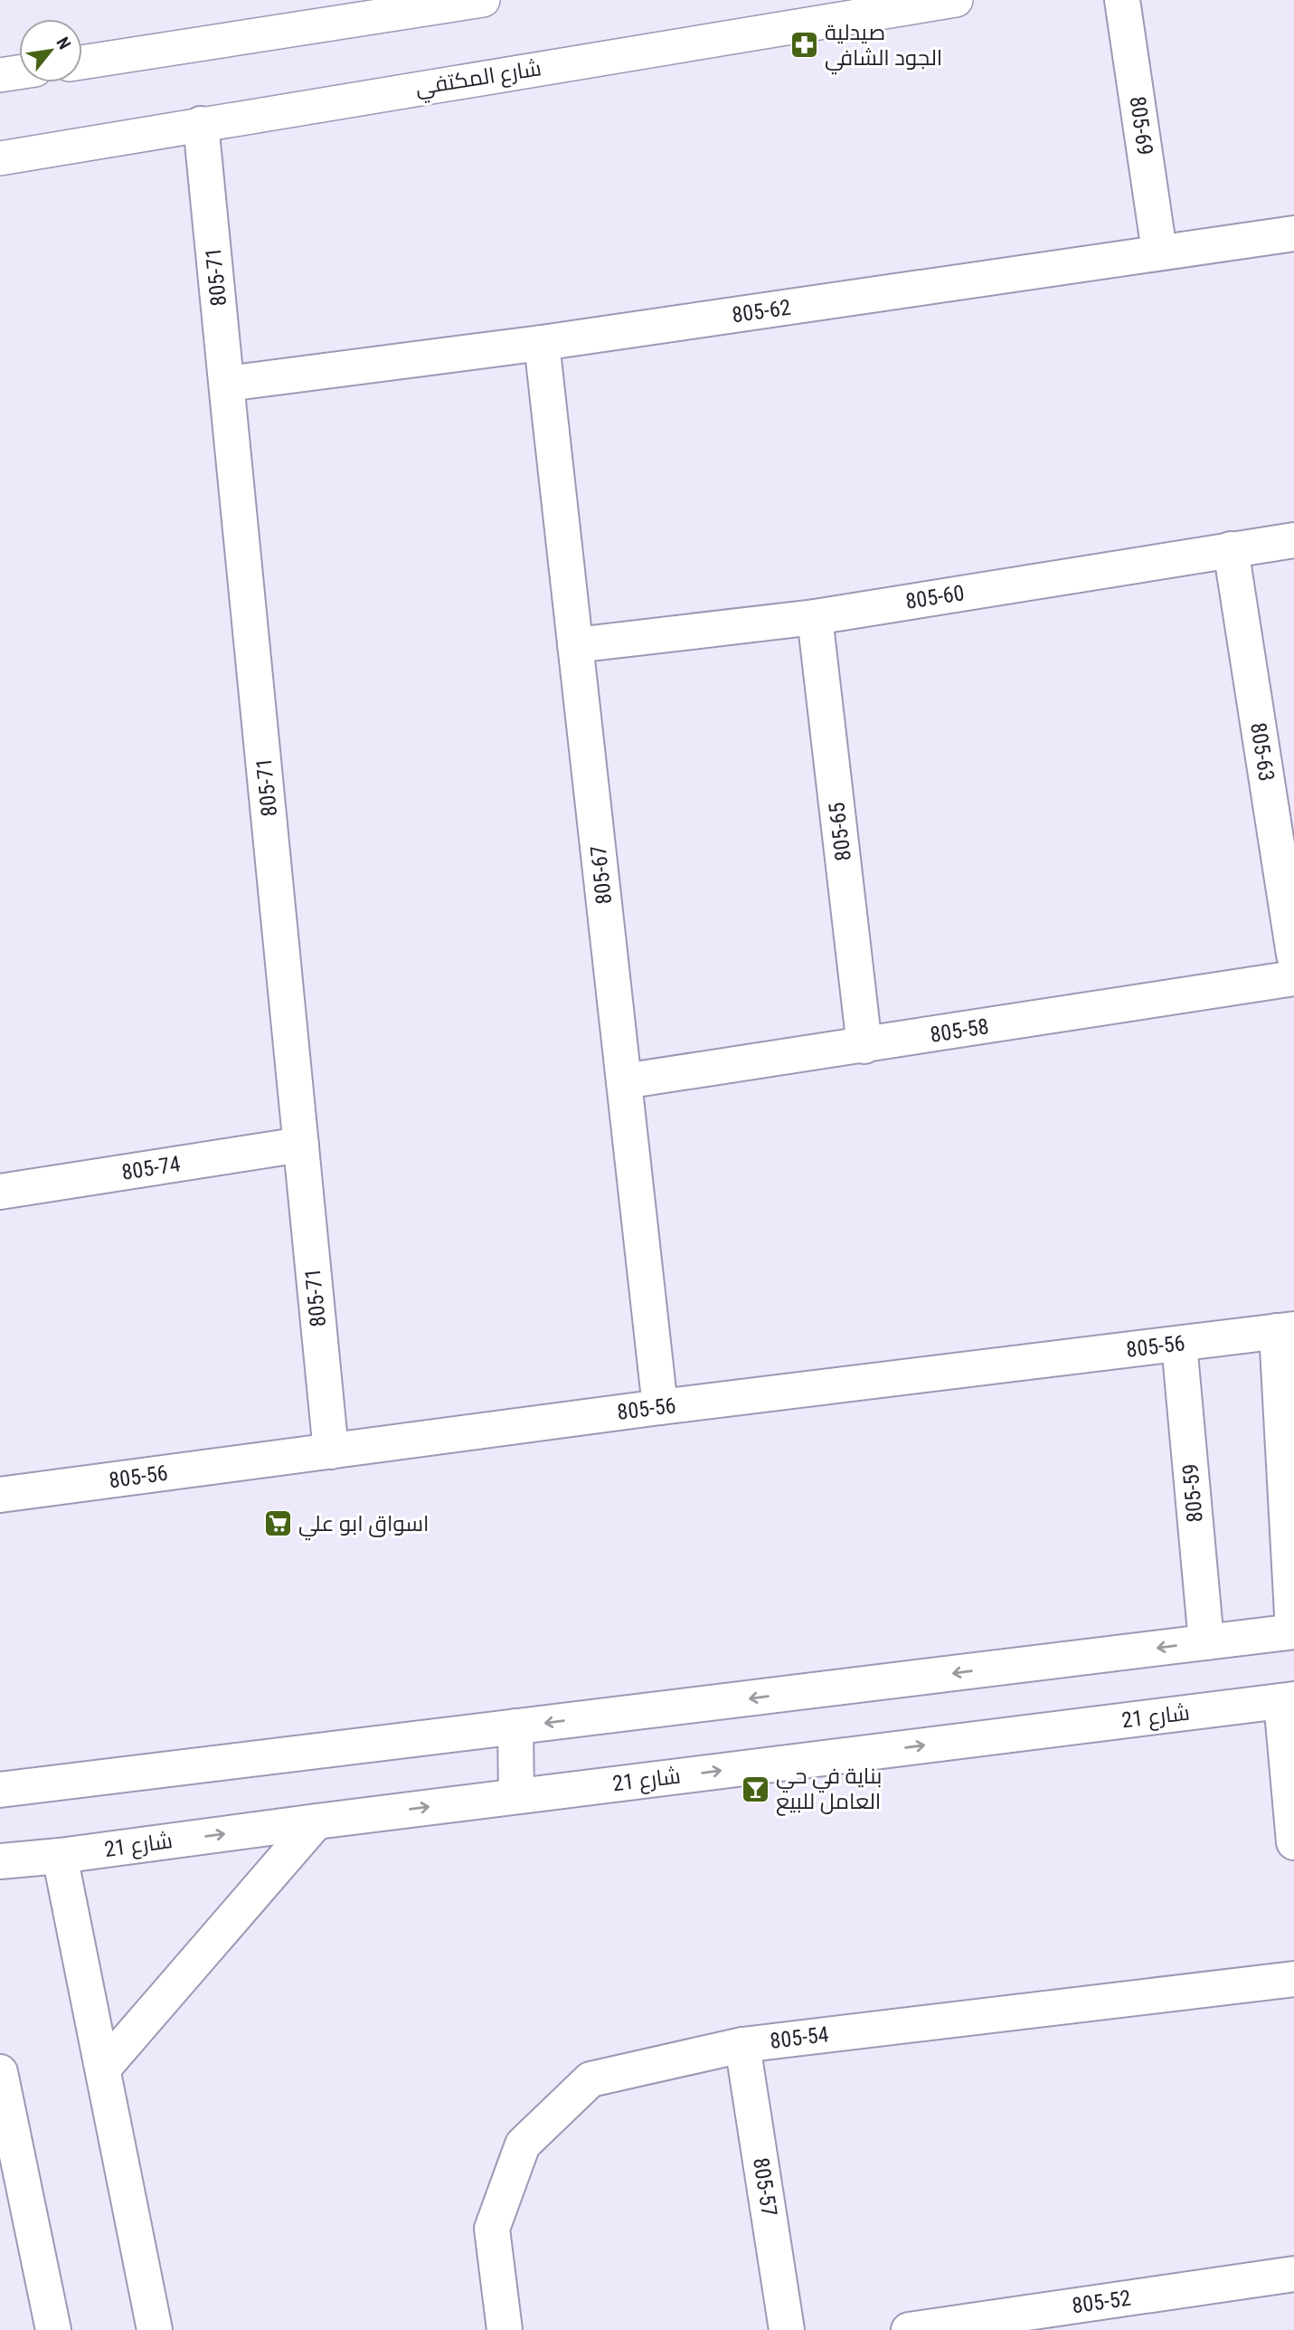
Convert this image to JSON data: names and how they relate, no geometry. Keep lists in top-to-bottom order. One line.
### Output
{"streets":{"street":["شارع المكتفي","805-69","805-71","805-62","805-60","805-63","805-65","805-67","805-58","805-74","805-56","805-59","شارع 21","805-54","805-57","805-52"]},"crossings":[["شارع المكتفي","805-71"],["805-69","805-62"],["805-71","805-62"],["805-71","805-74"],["805-71","805-56"],["805-62","805-67"],["805-60","805-63"],["805-60","805-65"],["805-60","805-67"],["805-65","805-58"],["805-67","805-58"],["805-67","805-56"],["805-56","805-59"],["805-54","805-57"]],"places":{"pharmacy":["صيدلية الجود الشافي"],"supermarket":["اسواق ابو علي"],"bar":["بناية في حي العامل للبيع"]},"north":"top right"}
